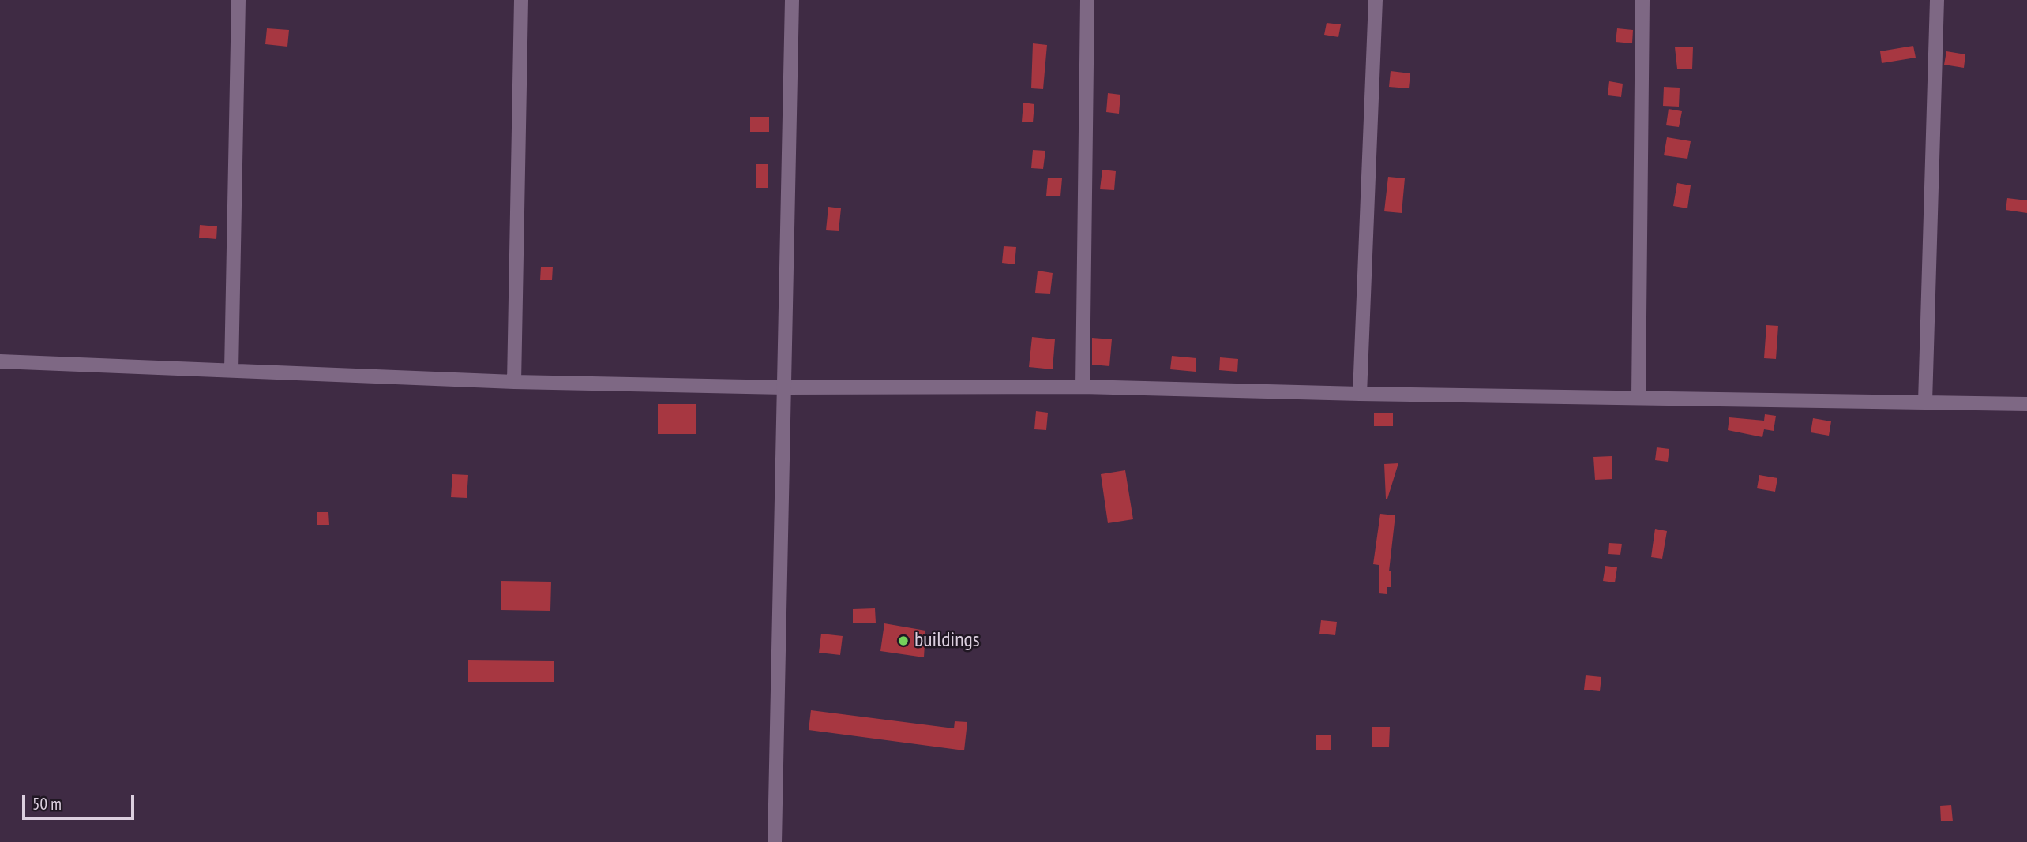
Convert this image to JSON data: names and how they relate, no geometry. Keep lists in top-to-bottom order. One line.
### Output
{"places":["buildings"],"scale_bar":"50 m"}
